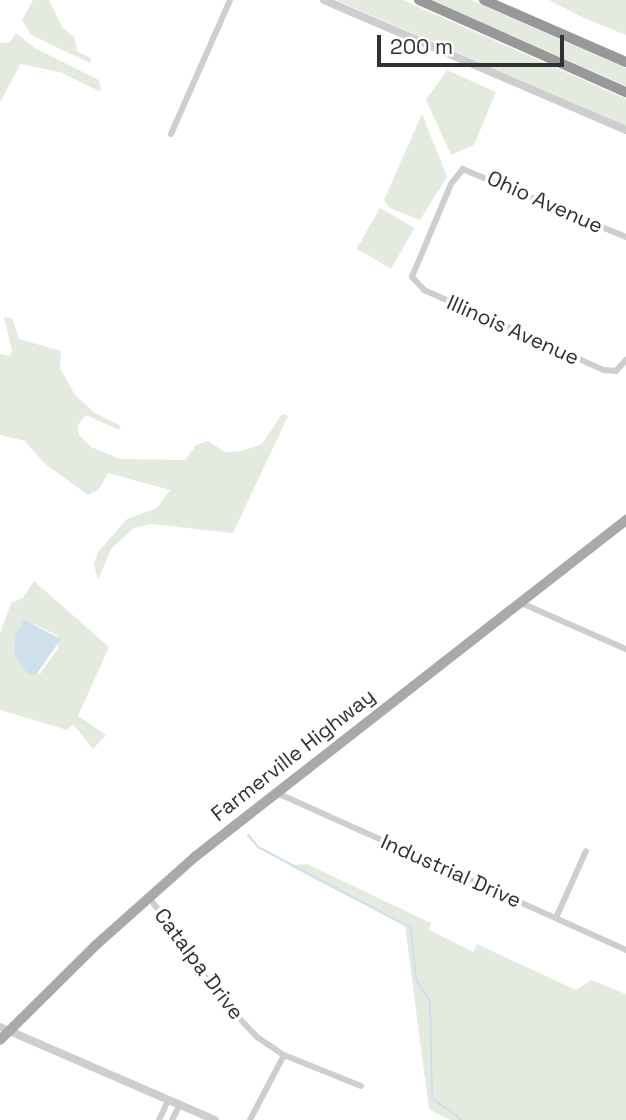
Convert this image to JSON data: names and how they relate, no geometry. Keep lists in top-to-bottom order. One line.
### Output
{"streets":{"main road":["Farmerville Highway"],"street":["Ohio Avenue","Illinois Avenue","Industrial Drive","Catalpa Drive"]},"crossings":[["Ohio Avenue","Illinois Avenue"],["Farmerville Highway","Industrial Drive"],["Farmerville Highway","Catalpa Drive"]],"scale_bar":"200 m"}
